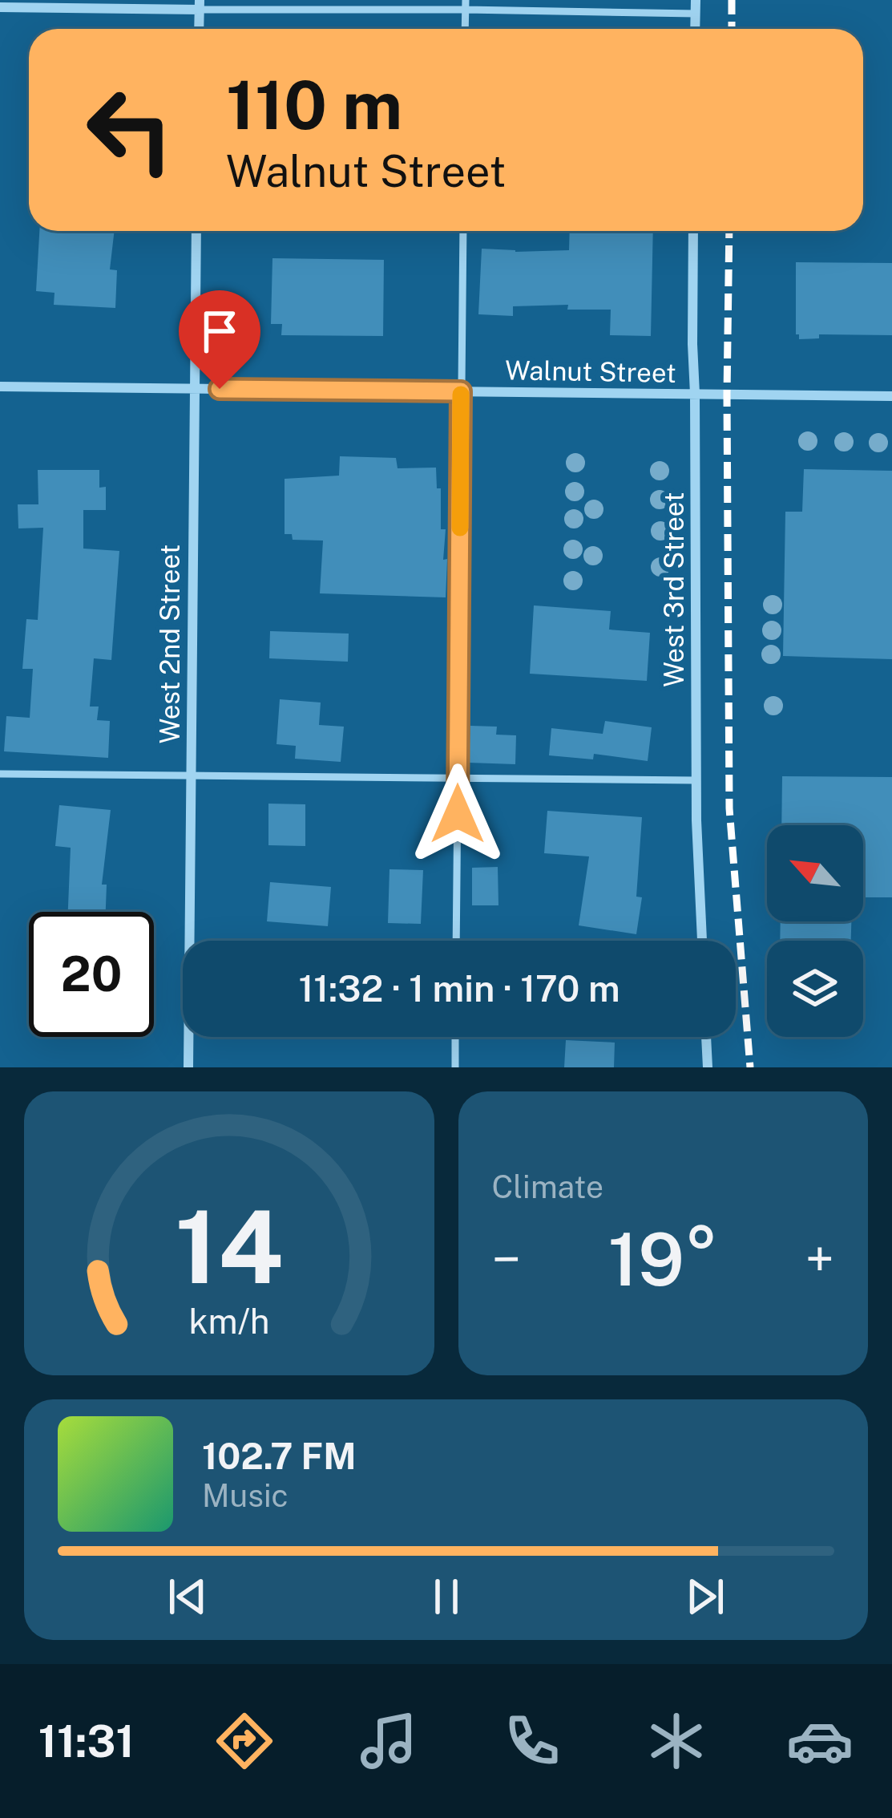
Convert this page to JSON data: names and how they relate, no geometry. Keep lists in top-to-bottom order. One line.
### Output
{"streets":{"street":["Walnut Street","West 3rd Street","West 2nd Street"]},"crossings":[["Walnut Street","West 3rd Street"],["Walnut Street","West 2nd Street"]],"north":"top left","page":{"turn":["110 m","Walnut Street"],"limit":"20","trip":"11:32 · 1 min · 170 m","tile":"Climate","heat":["−","19°","+"],"song":["102.7 FM","Music"],"tabs":"11:31","gauge":["14","km/h"]}}
